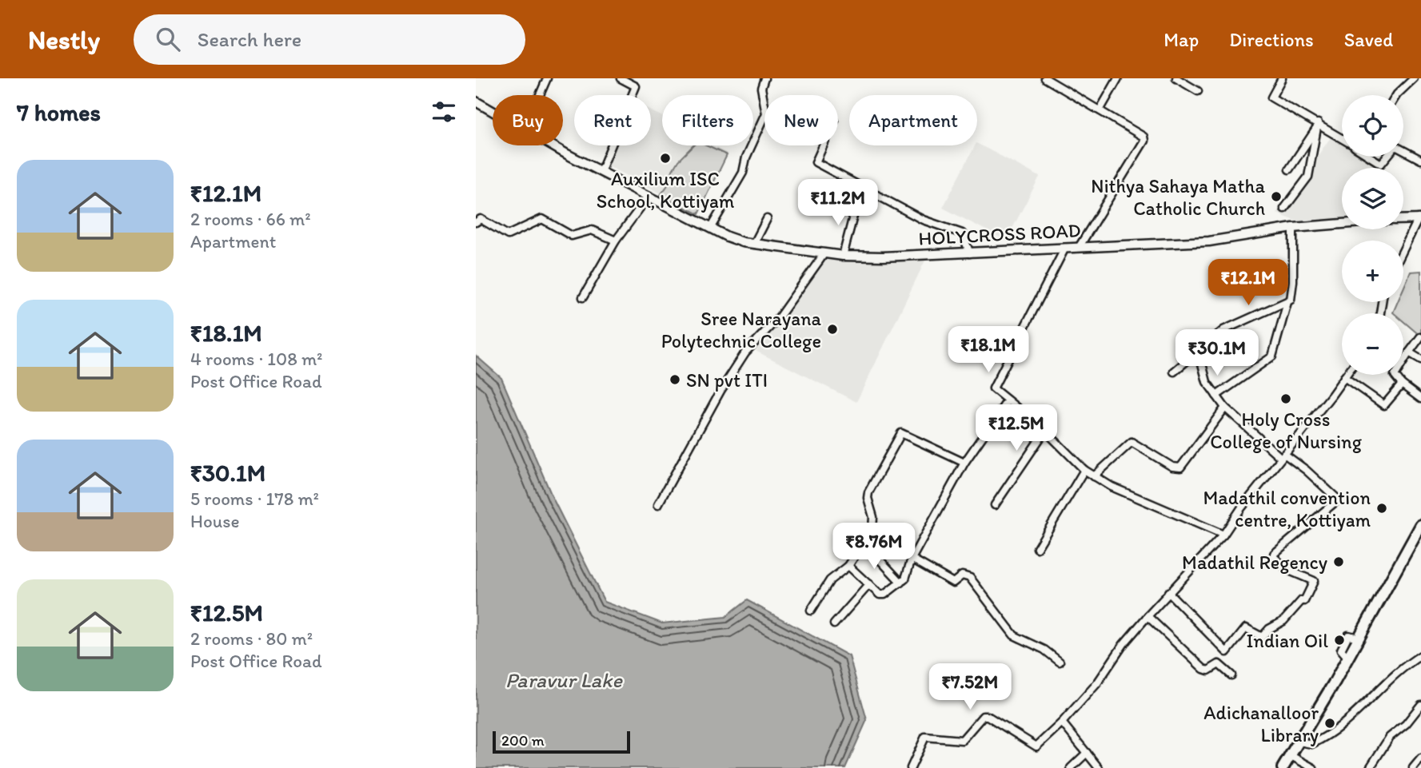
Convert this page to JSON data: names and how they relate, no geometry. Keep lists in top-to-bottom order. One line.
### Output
{"streets":{"main road":["HOLYCROSS ROAD"]},"water":["Paravur Lake"],"places":["Auxilium ISC School, Kottiyam","Nithya Sahaya Matha Catholic Church","Sree Narayana Polytechnic College","SN pvt ITI","Holy Cross College of Nursing","Madathil convention centre, Kottiyam","Madathil Regency","Indian Oil","Adichanalloor Library"],"scale_bar":"200 m","page":{"header":"Nestly","search":"Search here","nav":["Map","Directions","Saved"],"heading":"7 homes","map_buttons":["+","−"],"chip":["Buy","Rent","Filters","New","Apartment"],"list":[{"name":"₹12.1M","note":"2 rooms · 66 m² · Apartment"},{"name":"₹18.1M","note":"4 rooms · 108 m² · Post Office Road"},{"name":"₹30.1M","note":"5 rooms · 178 m² · House"},{"name":"₹12.5M","note":"2 rooms · 80 m² · Post Office Road"}],"price":["₹11.2M","₹12.1M","₹18.1M","₹30.1M","₹12.5M","₹8.76M","₹7.52M"],"scale":"200 m"}}
